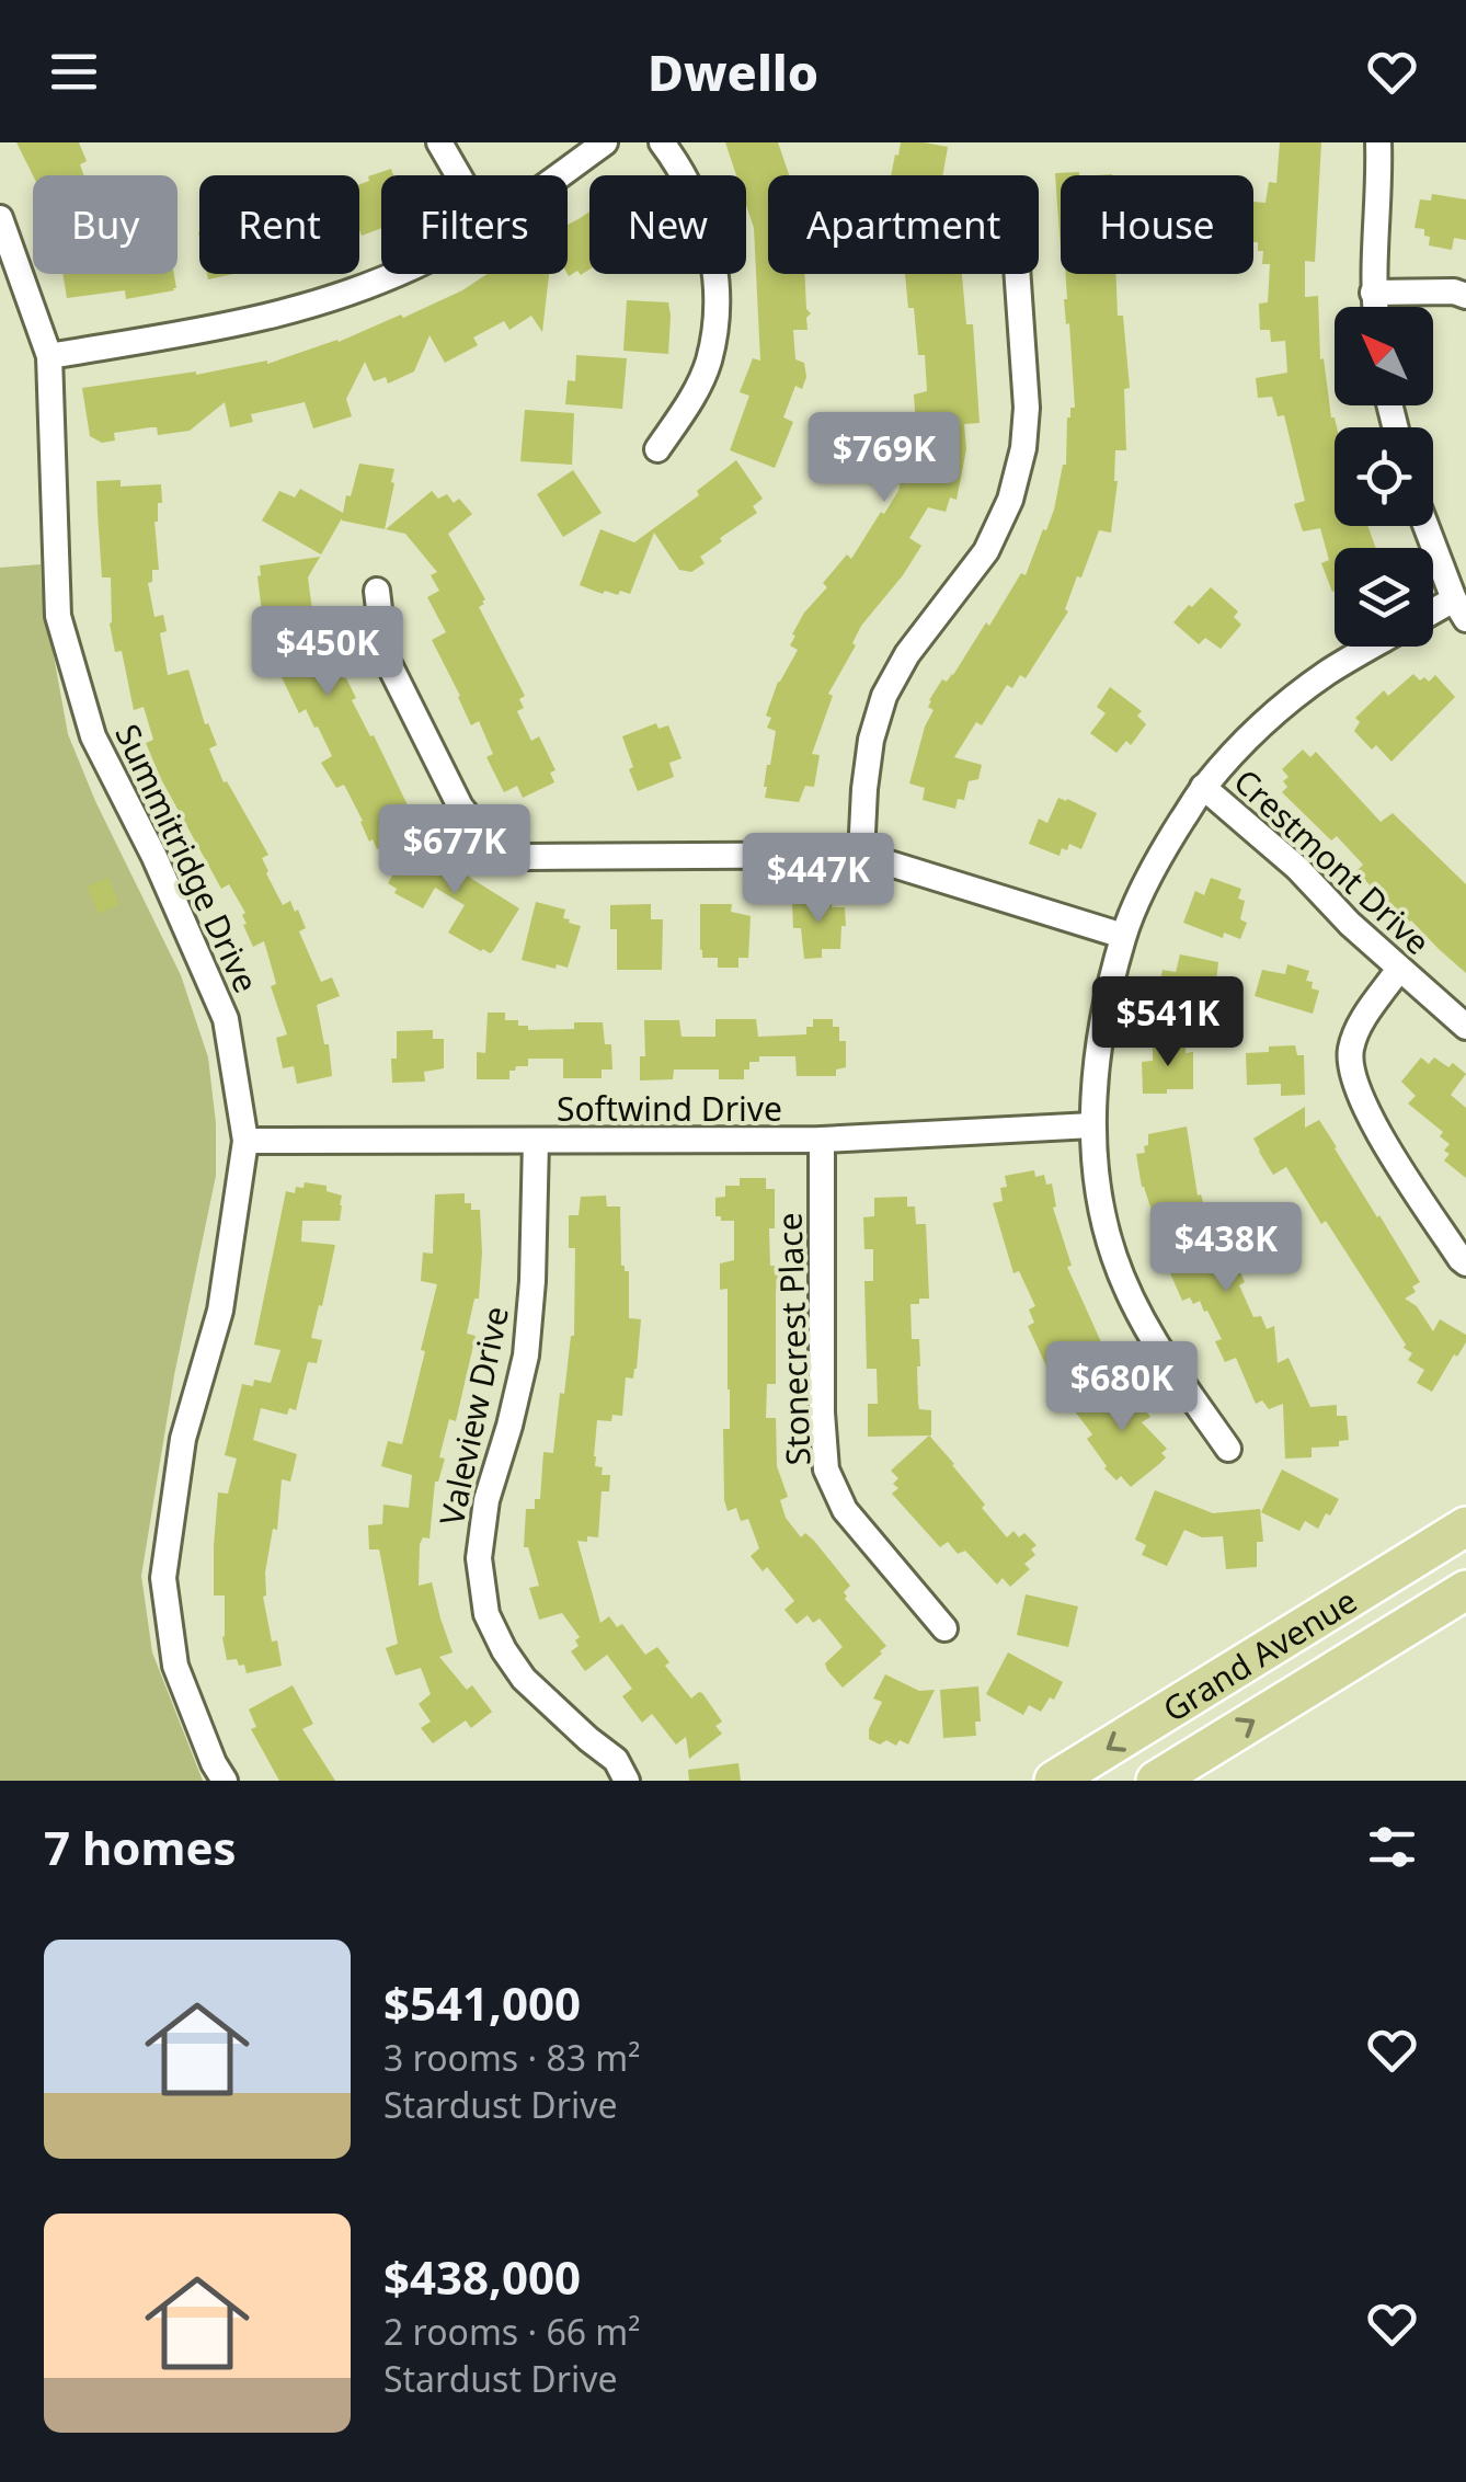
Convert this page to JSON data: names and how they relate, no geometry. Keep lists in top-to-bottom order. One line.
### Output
{"streets":{"main road":["Grand Avenue"],"street":["Summitridge Drive","Crestmont Drive","Softwind Drive","Stonecrest Place","Valeview Drive"]},"crossings":[["Summitridge Drive","Softwind Drive"],["Softwind Drive","Stonecrest Place"],["Softwind Drive","Valeview Drive"]],"north":"top left","page":{"header":"Dwello","chip":["Buy","Rent","Filters","New","Apartment","House"],"price":["$769K","$450K","$677K","$447K","$541K","$438K","$680K"],"heading":"7 homes","list":[{"name":"$541,000","note":"3 rooms · 83 m² · Stardust Drive"},{"name":"$438,000","note":"2 rooms · 66 m² · Stardust Drive"}]}}
